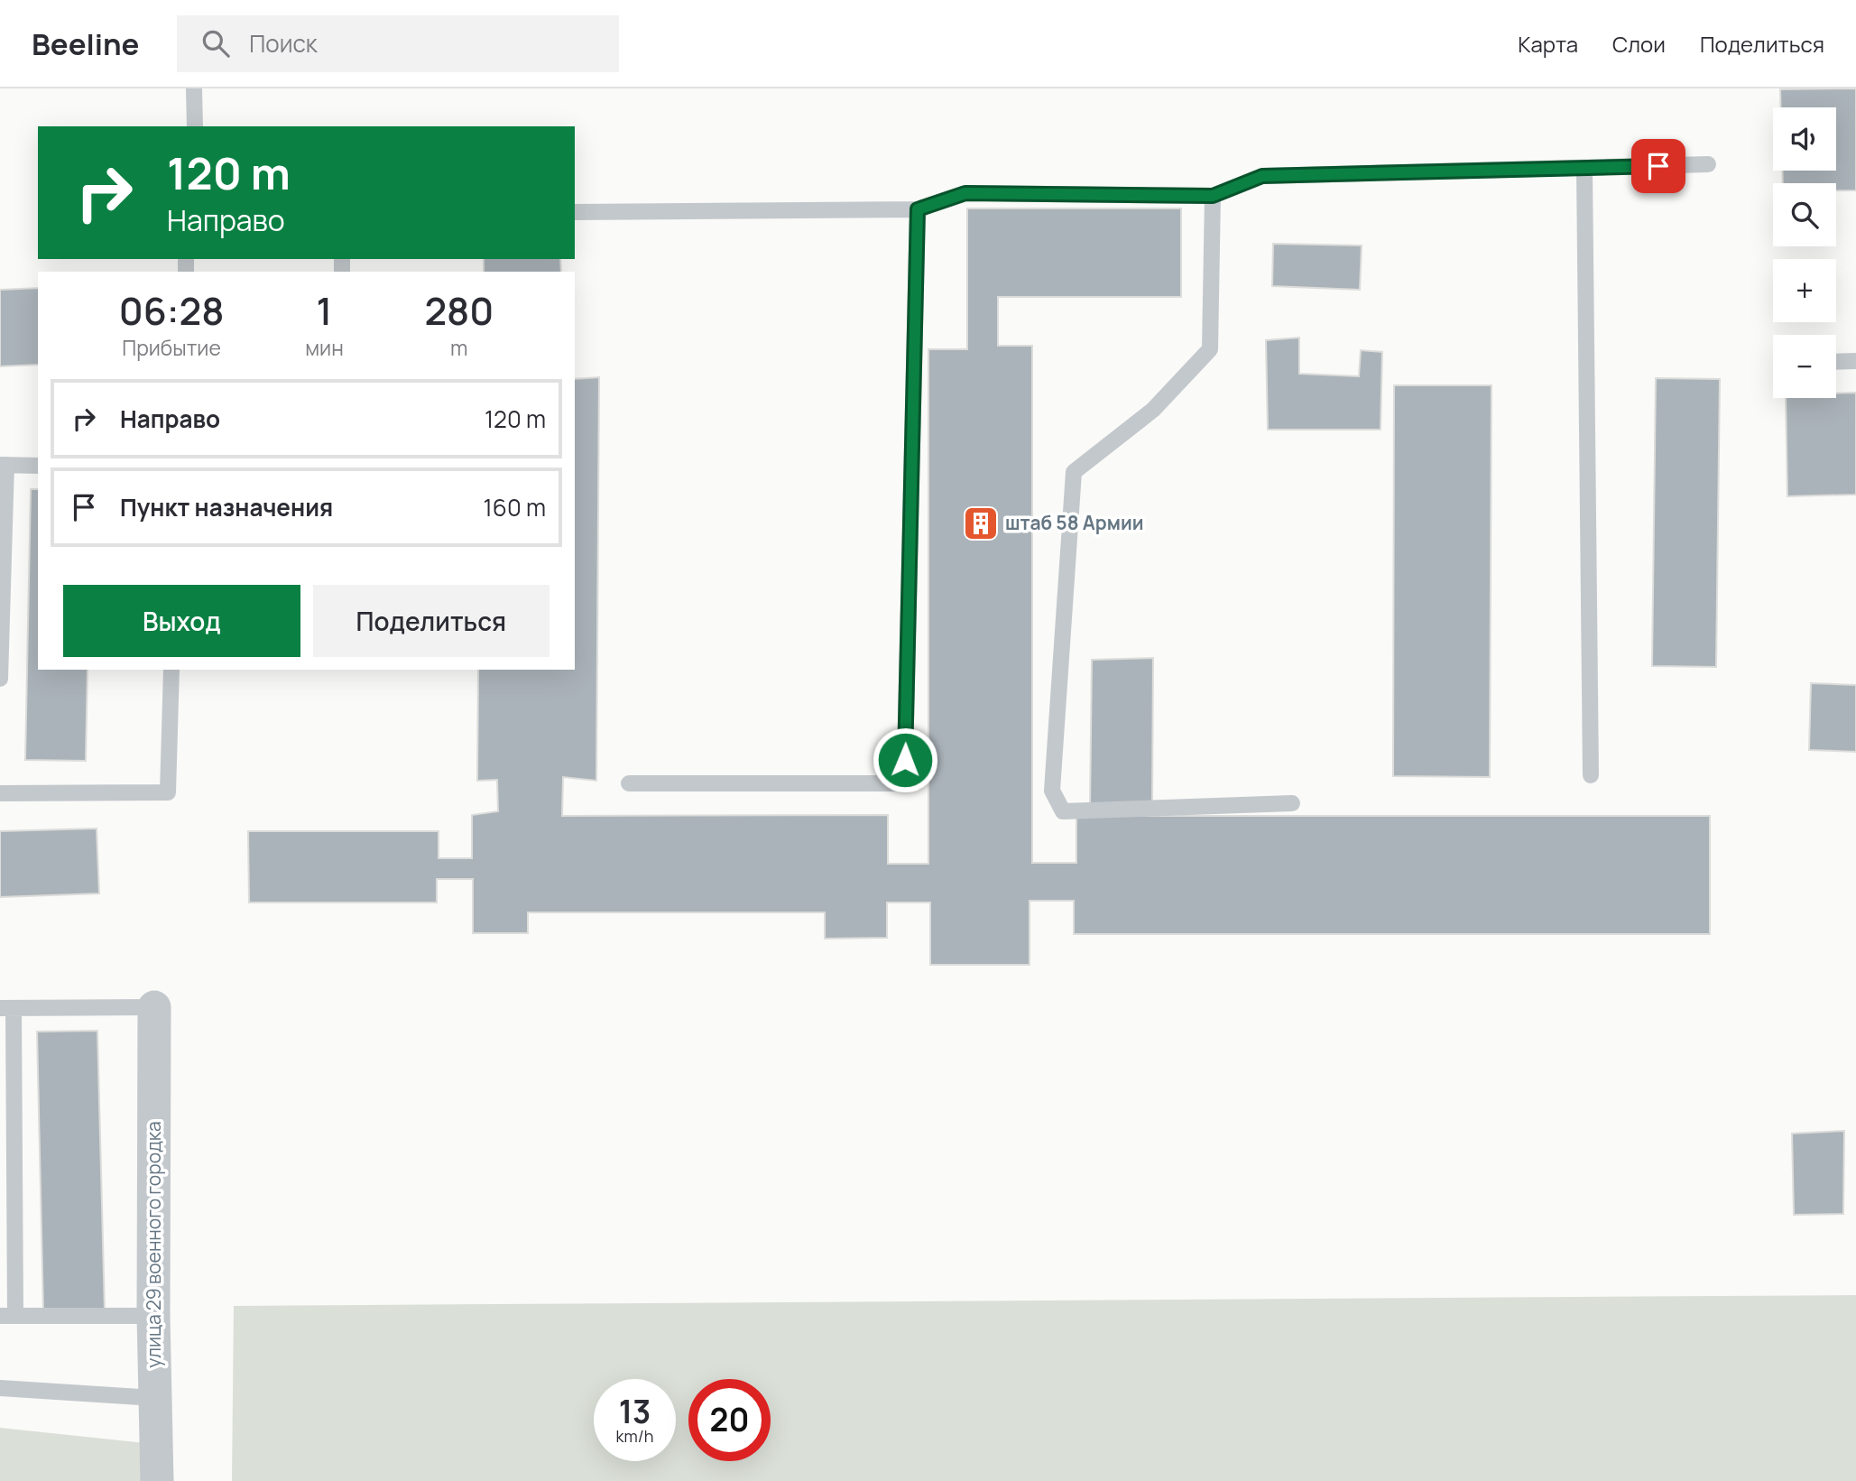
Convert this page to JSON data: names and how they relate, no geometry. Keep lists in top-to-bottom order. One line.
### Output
{"streets":{"street":["улица 29 военного городка"]},"places":{"building":["штаб 58 Армии"]},"page":{"header":"Beeline","search":"Поиск","nav":["Карта","Слои","Поделиться"],"map_buttons":["+","−"],"turn":["120 m","Направо"],"eta":["06:28","Прибытие","1","мин","280","m"],"list":[{"name":"Направо","value":"120 m"},{"name":"Пункт назначения","value":"160 m"}],"buttons":["Выход","Поделиться"],"speed":"13 km/h","limit":"20"}}
